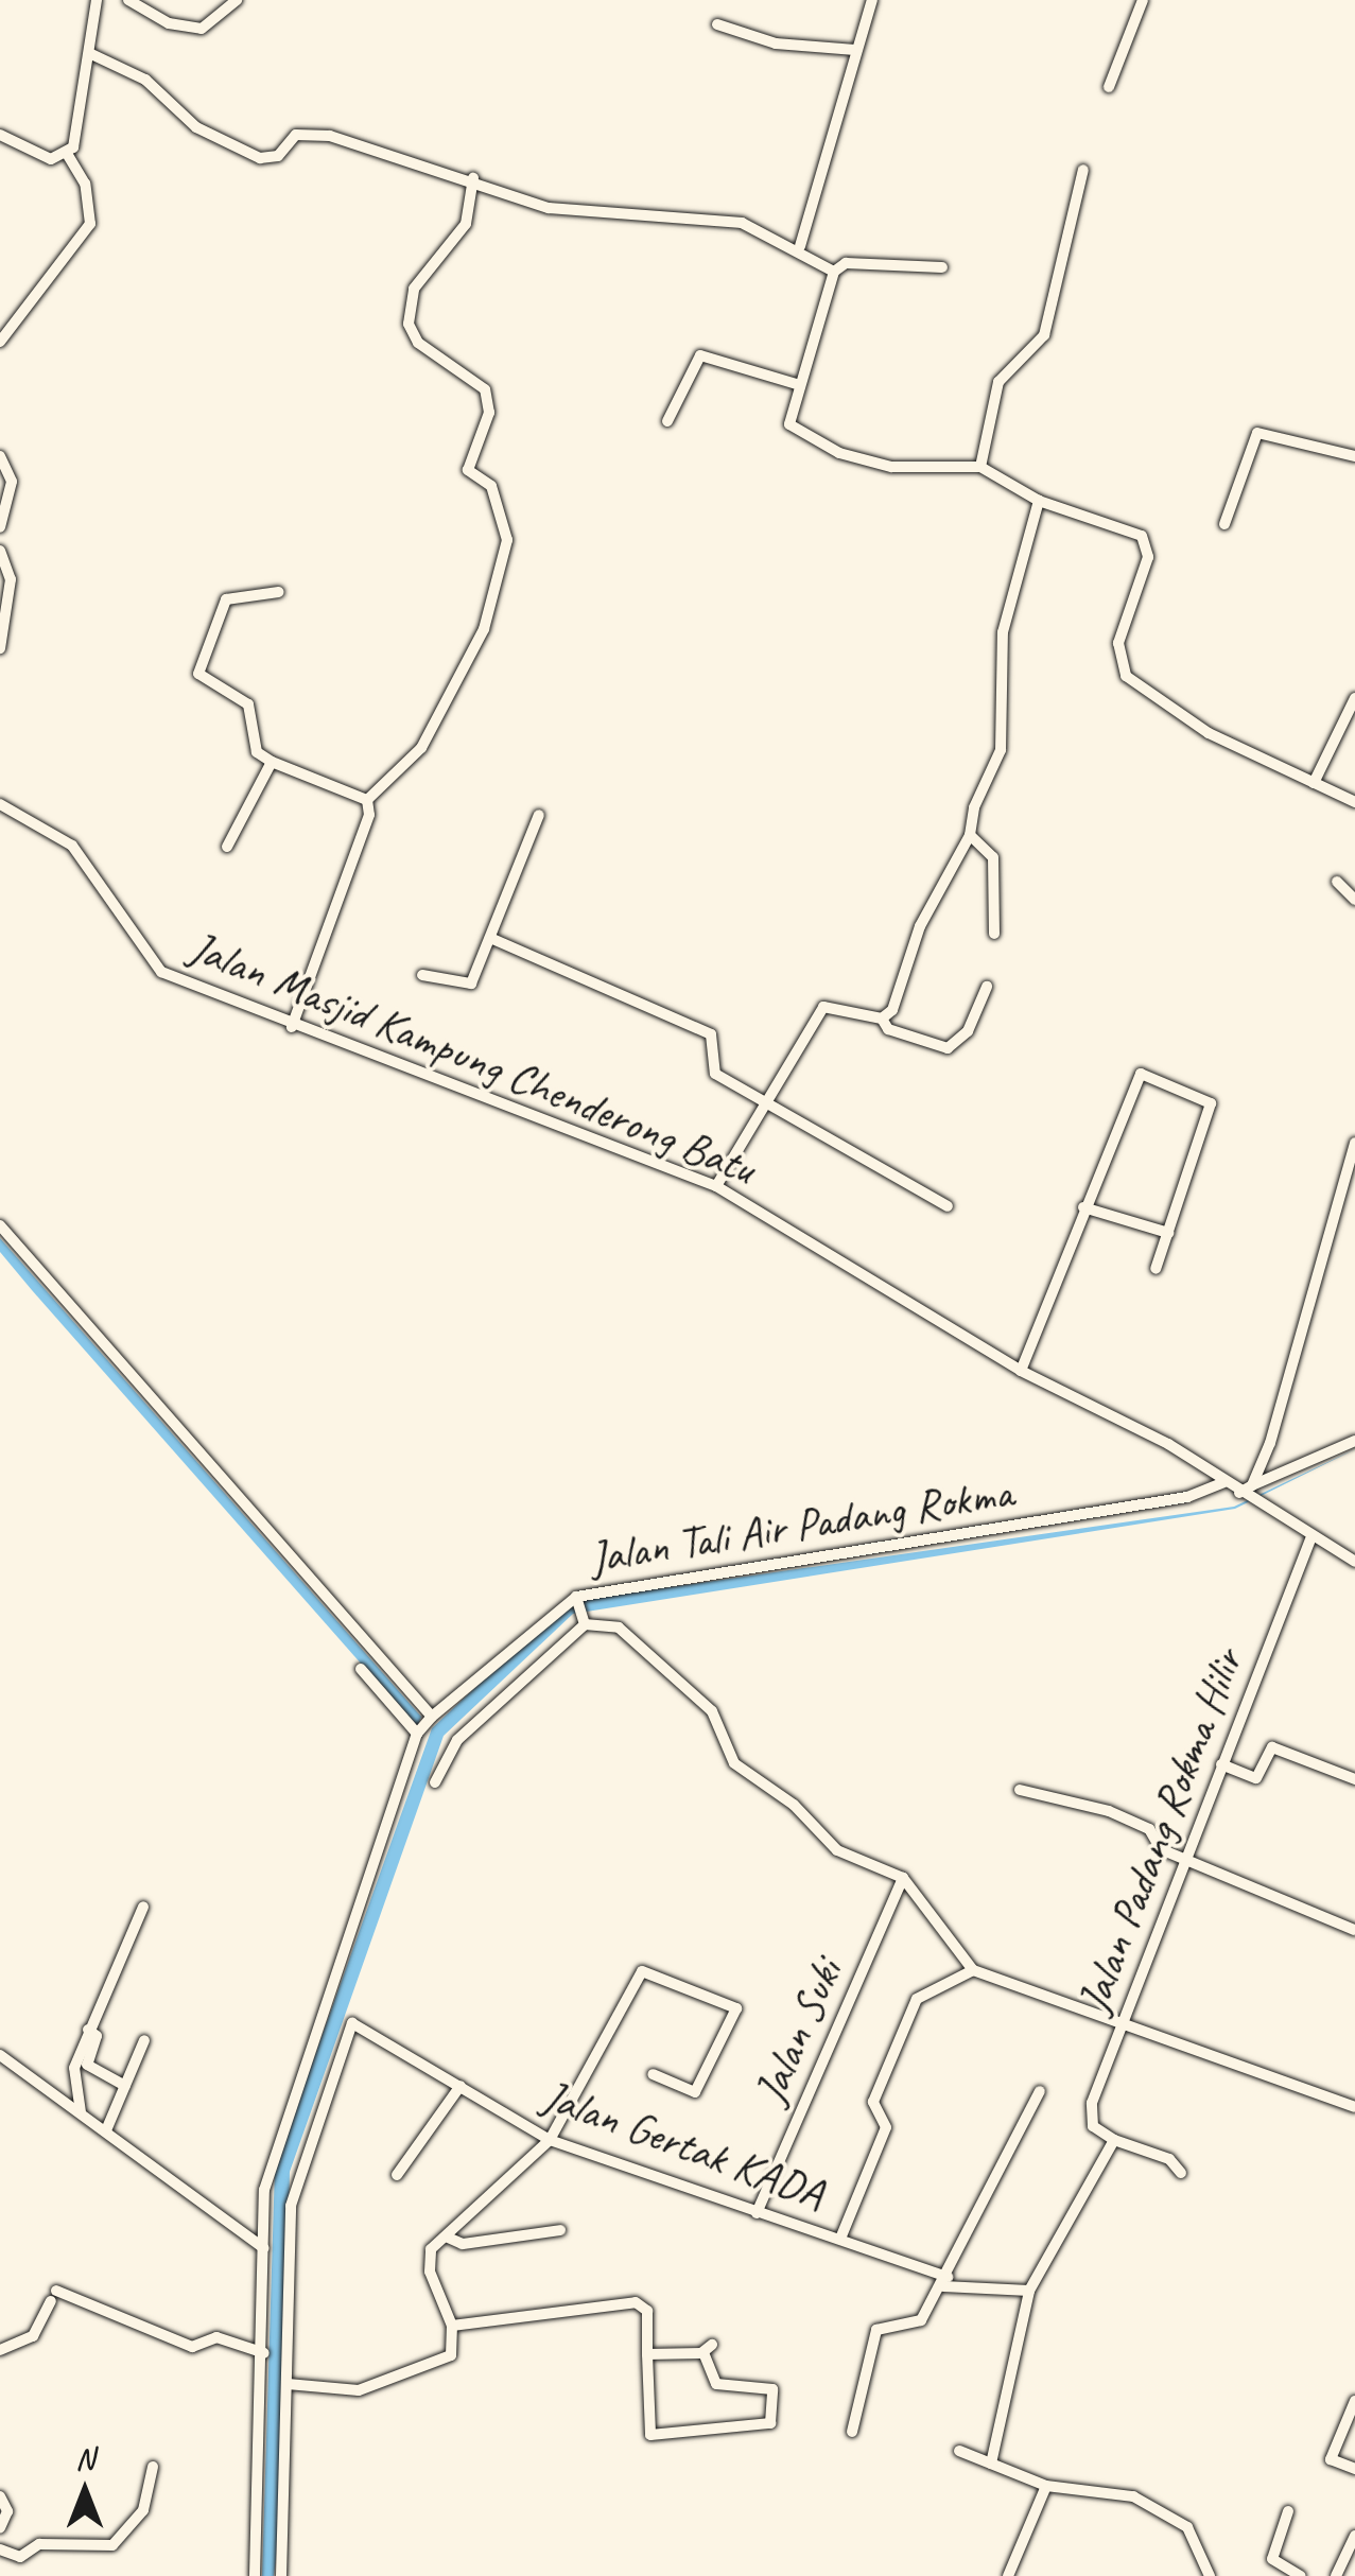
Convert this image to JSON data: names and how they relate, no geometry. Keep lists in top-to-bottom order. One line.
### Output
{"streets":{"street":["Jalan Masjid Kampung Chenderong Batu","Jalan Tali Air Padang Rokma","Jalan Padang Rokma Hilir","Jalan Suki","Jalan Gertak KADA"]},"crossings":[["Jalan Masjid Kampung Chenderong Batu","Jalan Tali Air Padang Rokma"],["Jalan Masjid Kampung Chenderong Batu","Jalan Padang Rokma Hilir"],["Jalan Suki","Jalan Gertak KADA"]],"north":"top"}
